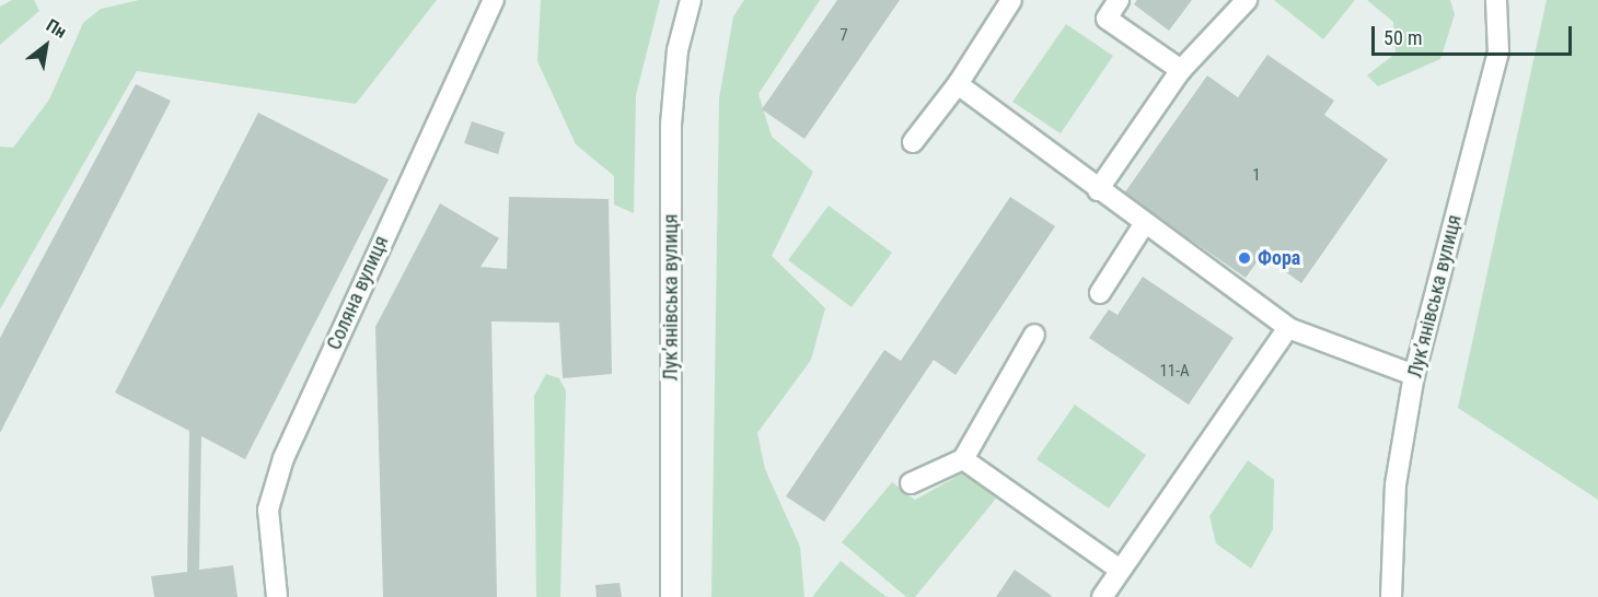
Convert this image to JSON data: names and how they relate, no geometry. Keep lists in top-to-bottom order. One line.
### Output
{"streets":{"street":["Соляна вулиця","Лукʼянівська вулиця"]},"places":["Фора"],"house_numbers":["7","1","11-А"],"scale_bar":"50 m","north":"top right"}
